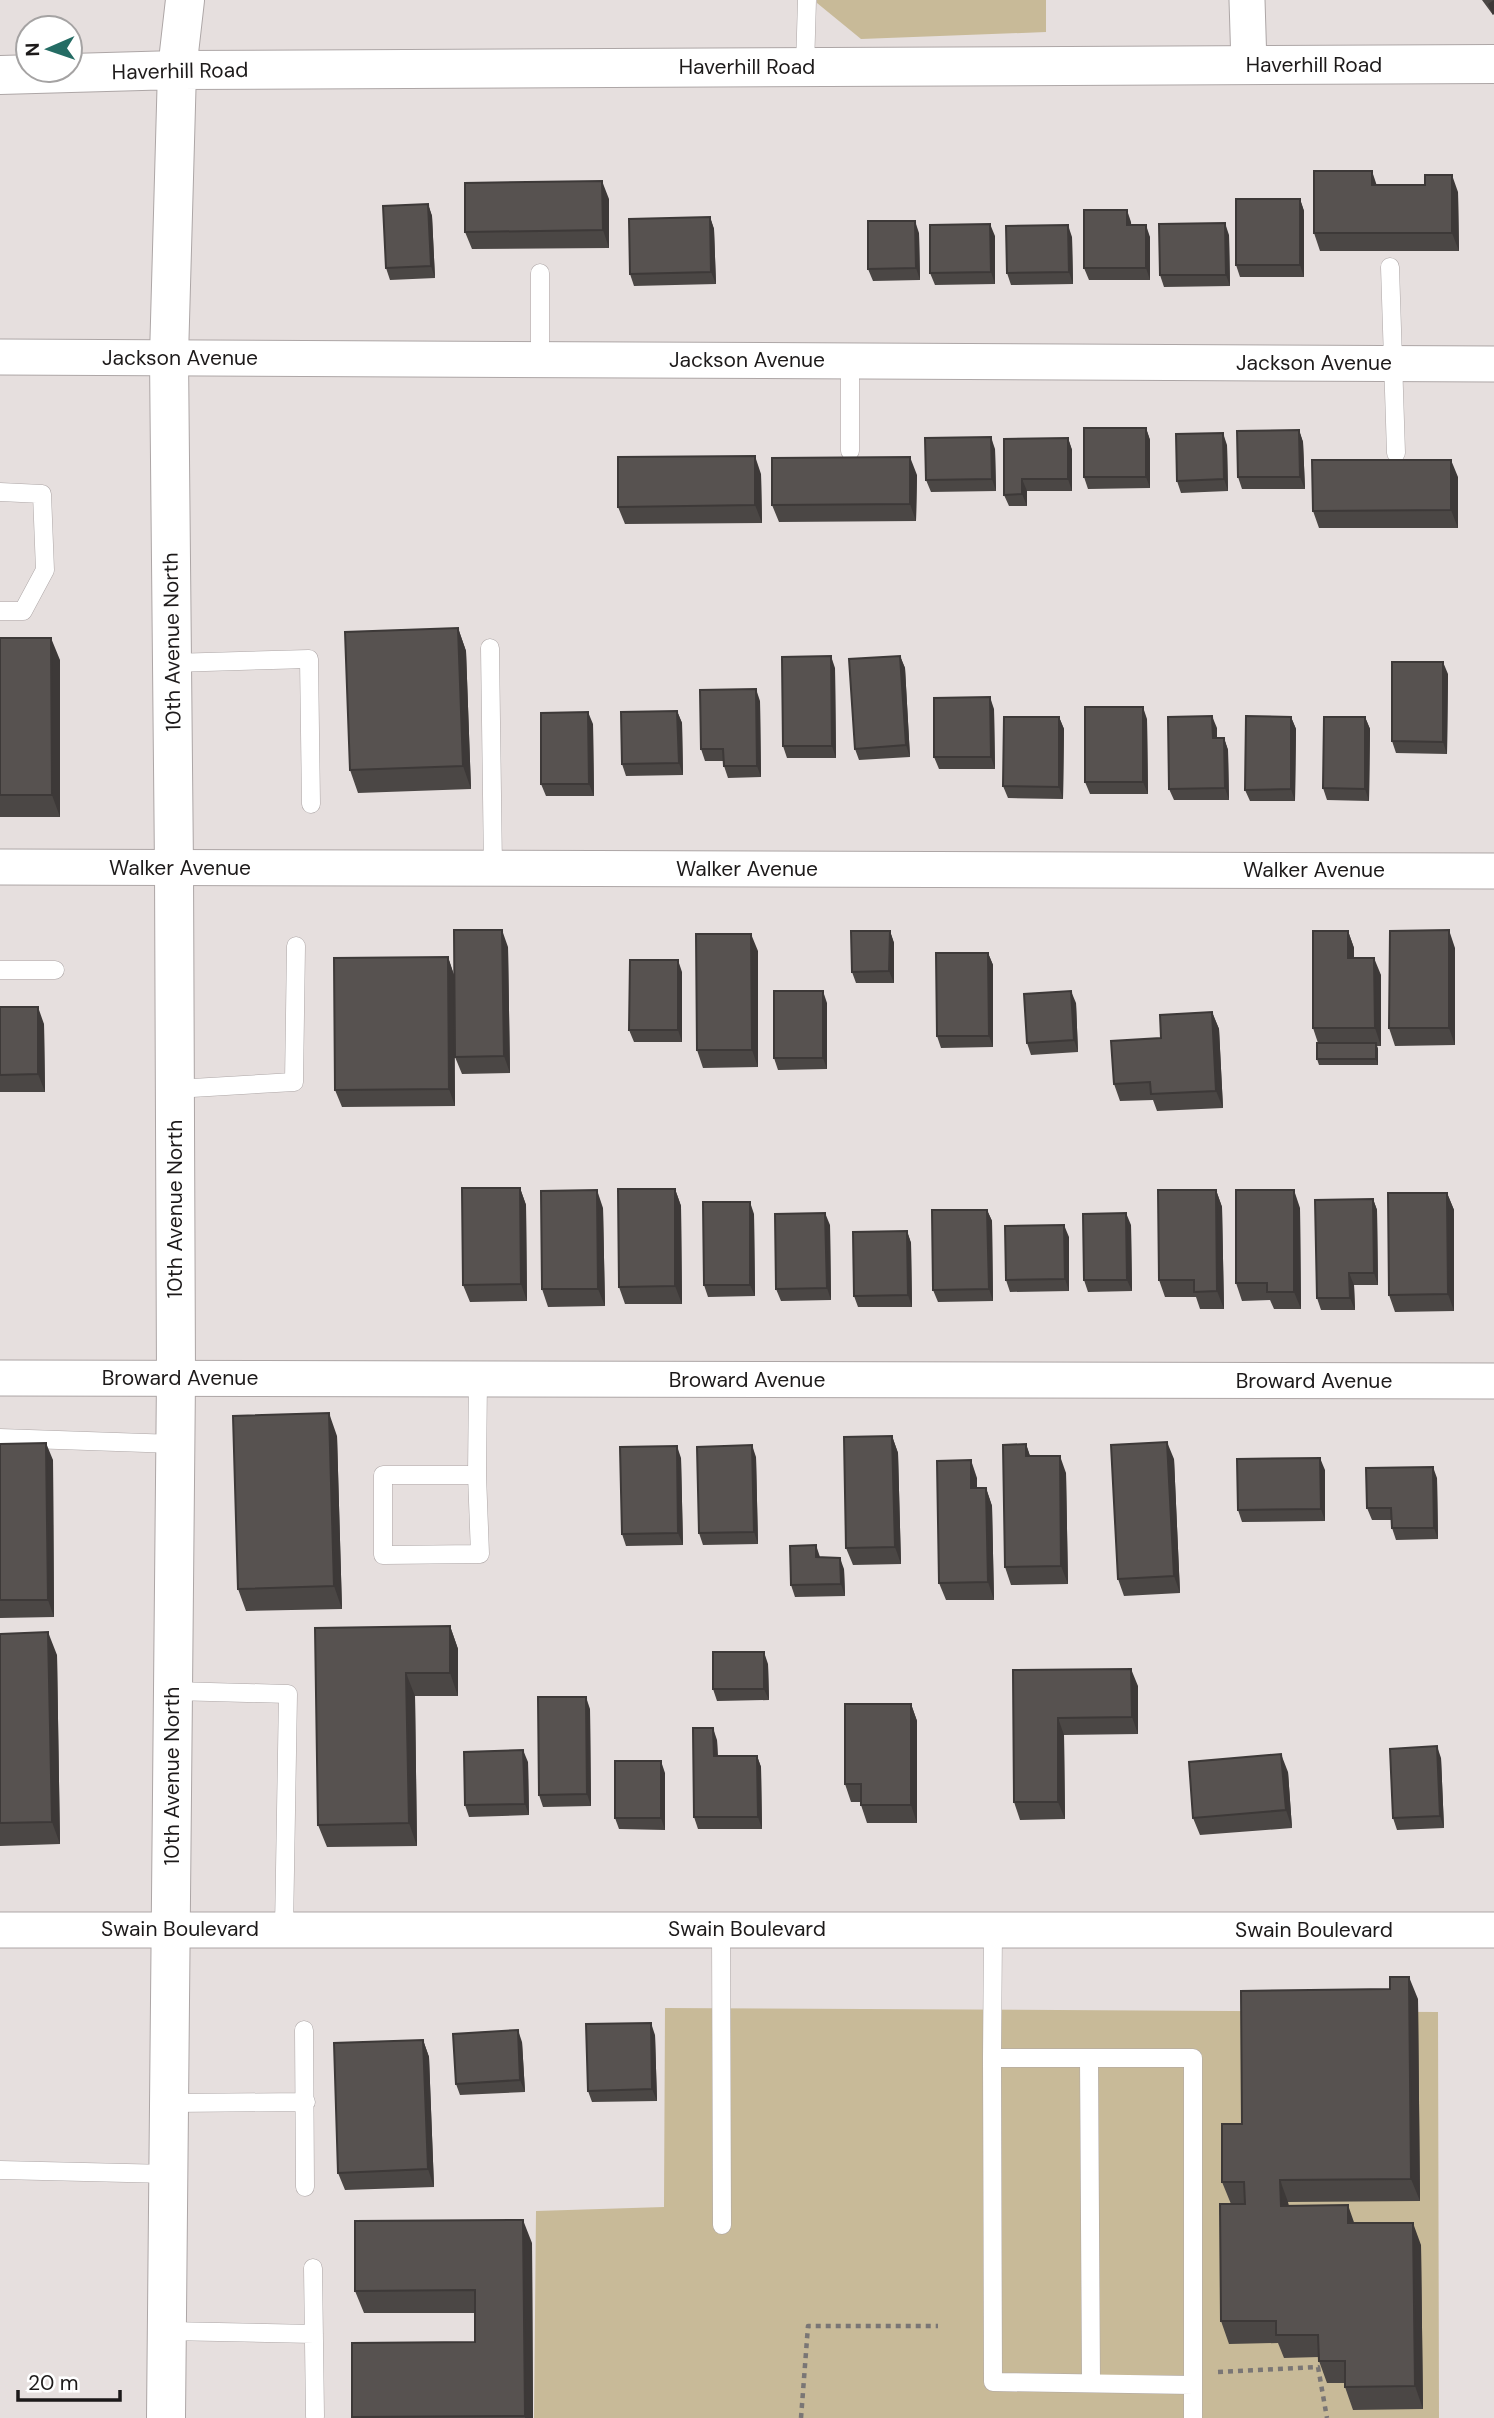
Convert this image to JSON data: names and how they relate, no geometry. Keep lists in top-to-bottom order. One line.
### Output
{"streets":{"street":["Haverhill Road","Jackson Avenue","10th Avenue North","Walker Avenue","Broward Avenue","Swain Boulevard"]},"crossings":[["Haverhill Road","10th Avenue North"],["Jackson Avenue","10th Avenue North"],["10th Avenue North","Walker Avenue"],["10th Avenue North","Broward Avenue"],["10th Avenue North","Swain Boulevard"]],"scale_bar":"20 m","north":"left"}
